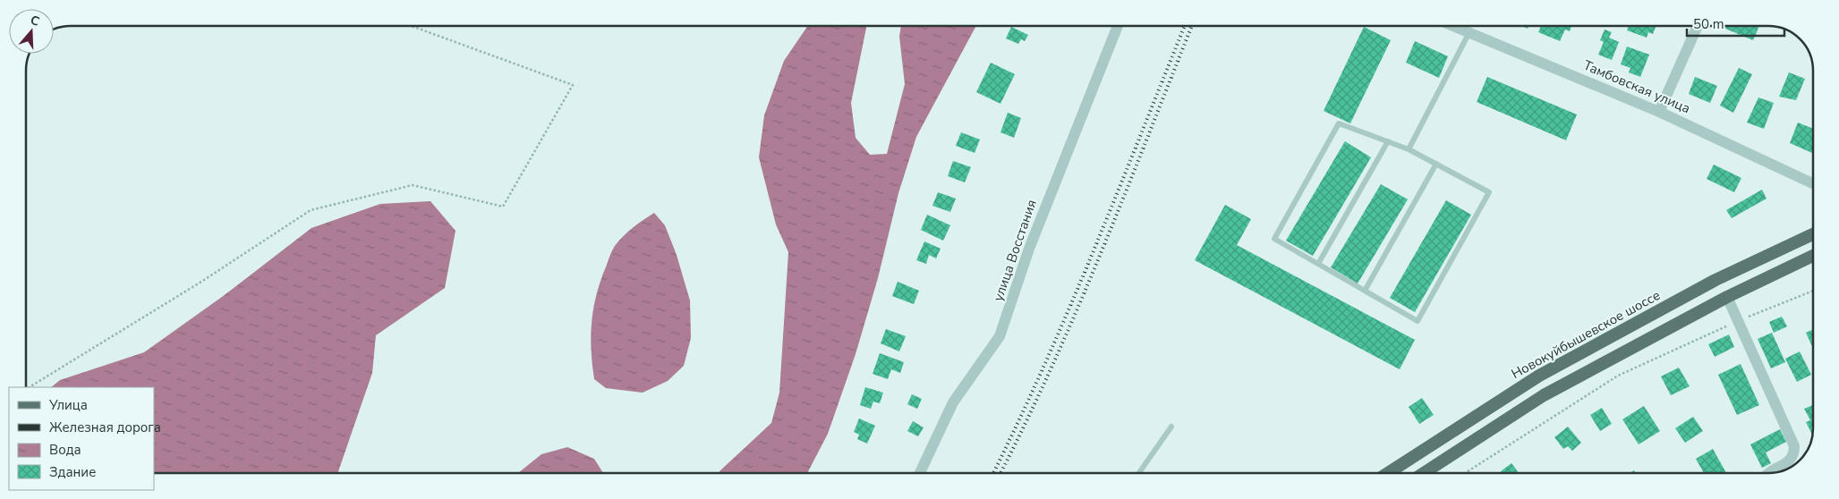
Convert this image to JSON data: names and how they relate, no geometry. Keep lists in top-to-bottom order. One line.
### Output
{"streets":{"main road":["Новокуйбышевское шоссе"],"street":["Тамбовская улица","улица Восстания"]},"legend":["Улица","Железная дорога","Вода","Здание"],"scale_bar":"50 m","north":"top"}
